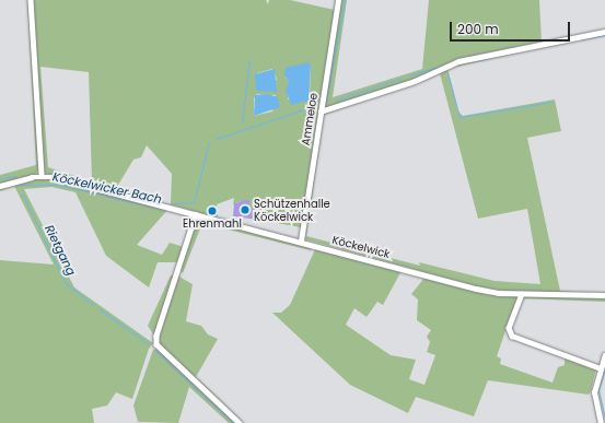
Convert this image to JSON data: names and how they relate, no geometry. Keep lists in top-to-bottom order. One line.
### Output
{"streets":{"street":["Ammeloe","Köckelwick"]},"crossings":[["Ammeloe","Köckelwick"]],"water":["Köckelwicker Bach","Rietgang"],"places":["Schützenhalle Köckelwick","Ehrenmahl"],"scale_bar":"200 m"}
